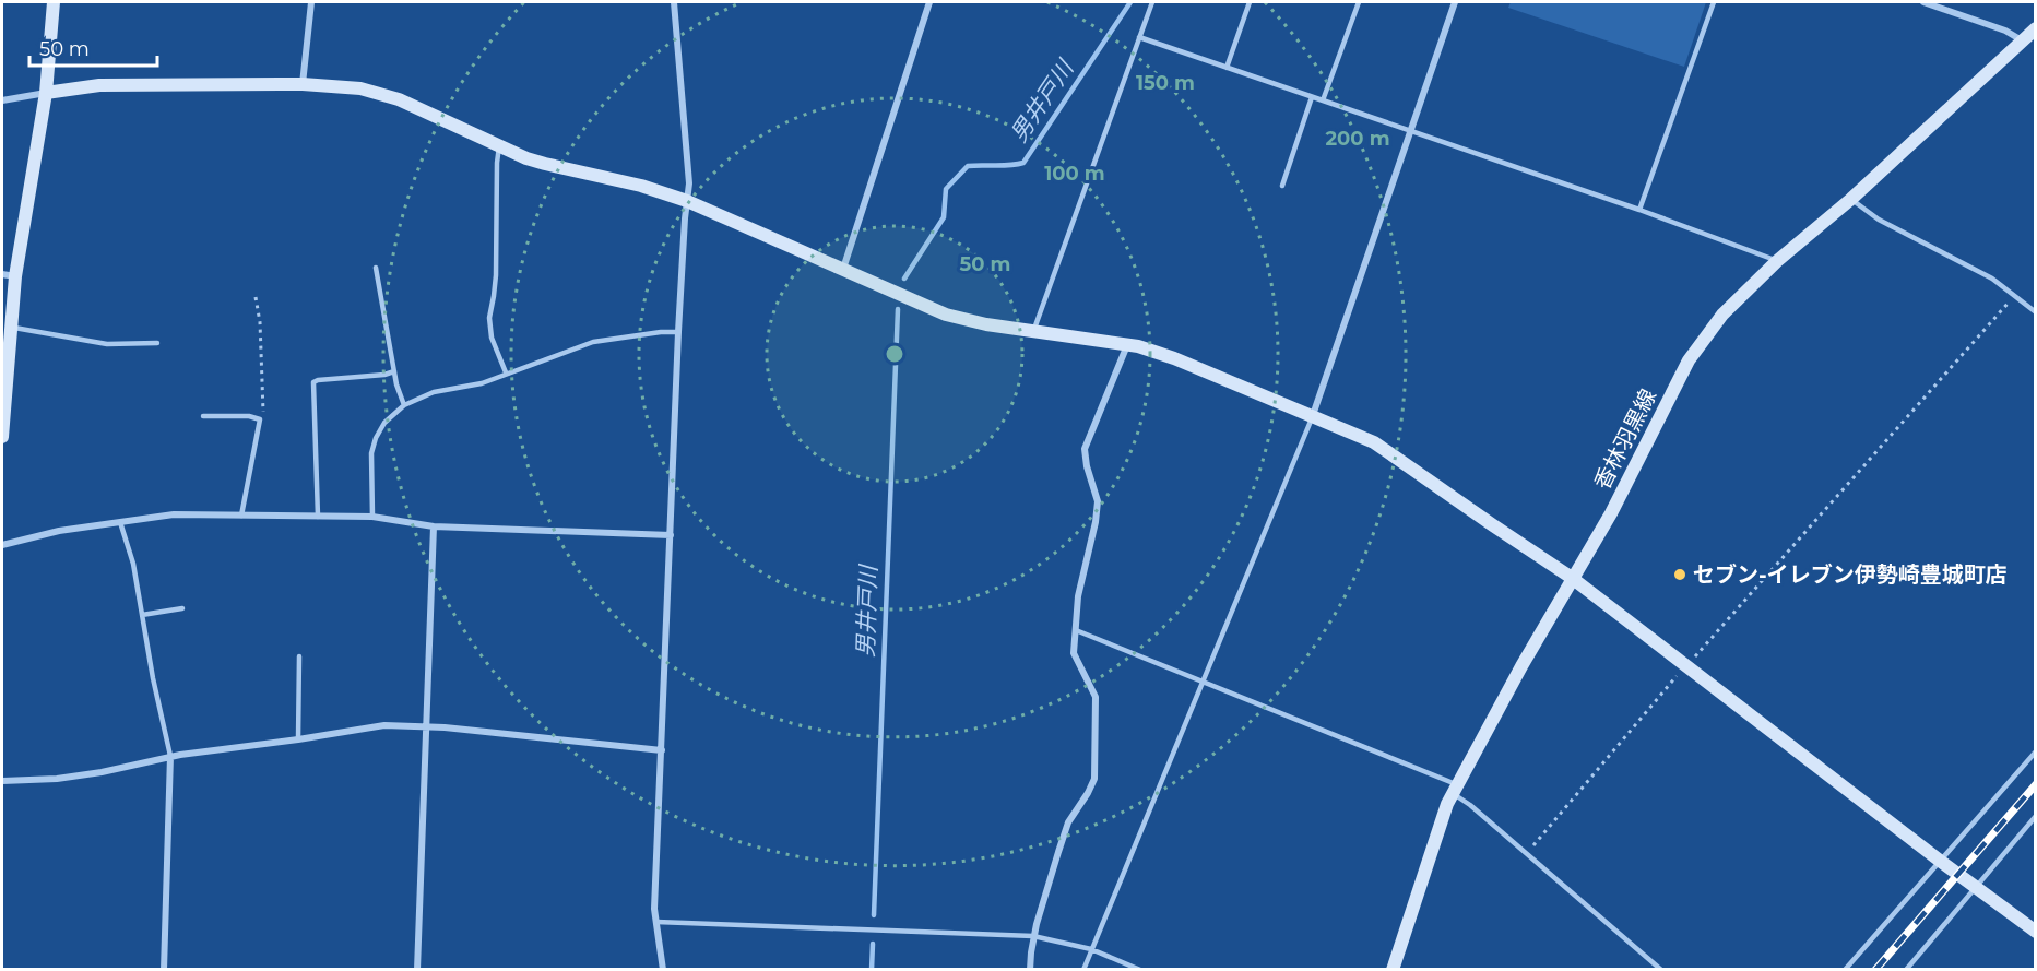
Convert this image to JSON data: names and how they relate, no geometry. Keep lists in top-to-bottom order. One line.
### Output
{"streets":{"street":["香林羽黒線"]},"water":["男井戸川"],"places":["セブン-イレブン伊勢崎豊城町店"],"scale_bar":"50 m","rings":["150 m","200 m","100 m","50 m"]}
